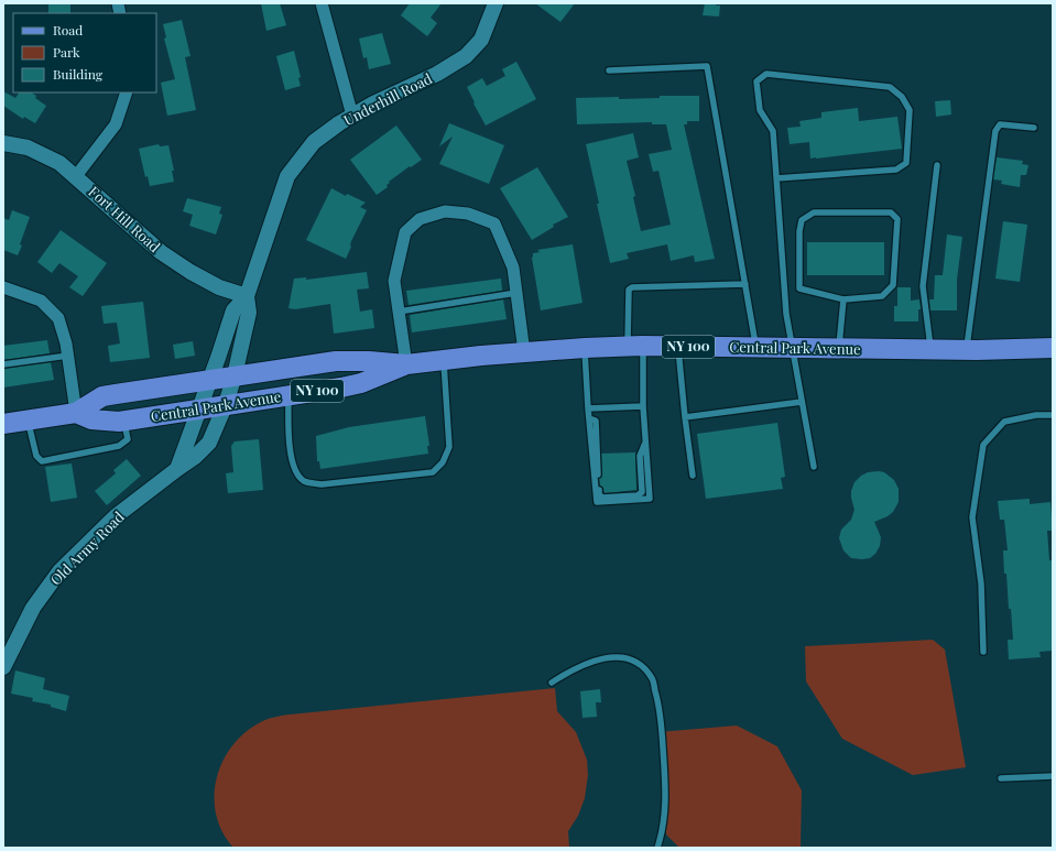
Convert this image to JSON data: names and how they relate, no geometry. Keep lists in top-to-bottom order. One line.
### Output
{"streets":{"main road":["NY 100","Central Park Avenue"],"street":["Underhill Road","Fort Hill Road","Old Army Road"]},"crossings":[["Underhill Road","Fort Hill Road"],["Underhill Road","Central Park Avenue"],["Underhill Road","Old Army Road"],["Central Park Avenue","Old Army Road"]],"legend":["Road","Park","Building"]}
